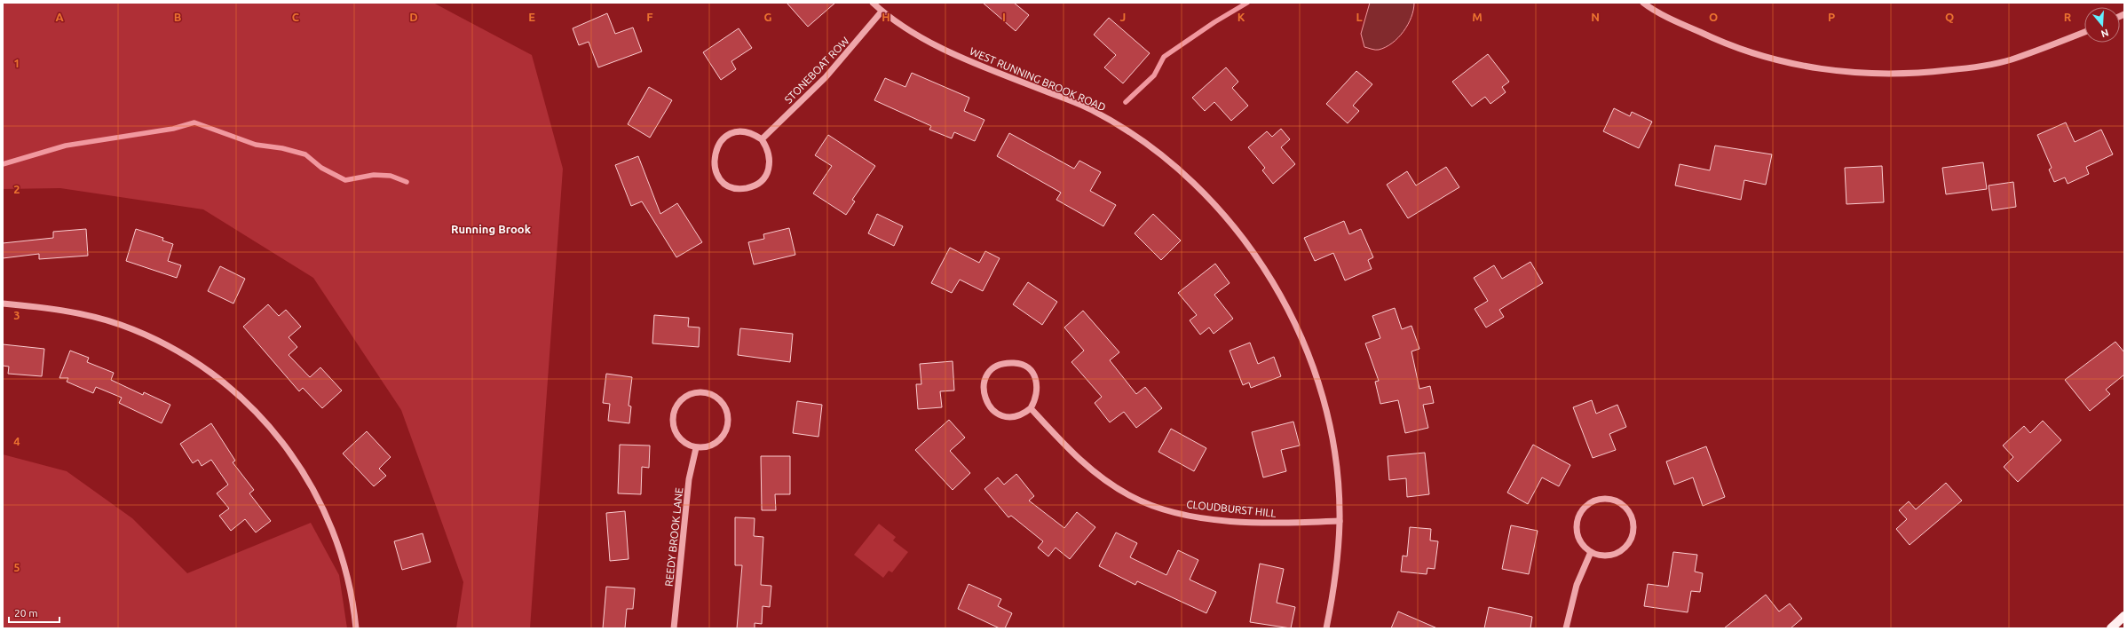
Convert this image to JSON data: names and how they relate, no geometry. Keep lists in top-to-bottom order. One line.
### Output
{"streets":{"street":["STONEBOAT ROW","WEST RUNNING BROOK ROAD","CLOUDBURST HILL","REEDY BROOK LANE"]},"crossings":[["STONEBOAT ROW","WEST RUNNING BROOK ROAD"],["WEST RUNNING BROOK ROAD","CLOUDBURST HILL"]],"districts":["Running Brook"],"scale_bar":"20 m","north":"bottom","grid":{"columns":["A","B","C","D","E","F","G","H","I","J","K","L","M","N","O","P","Q","R"],"rows":["1","2","3","4","5"]}}
